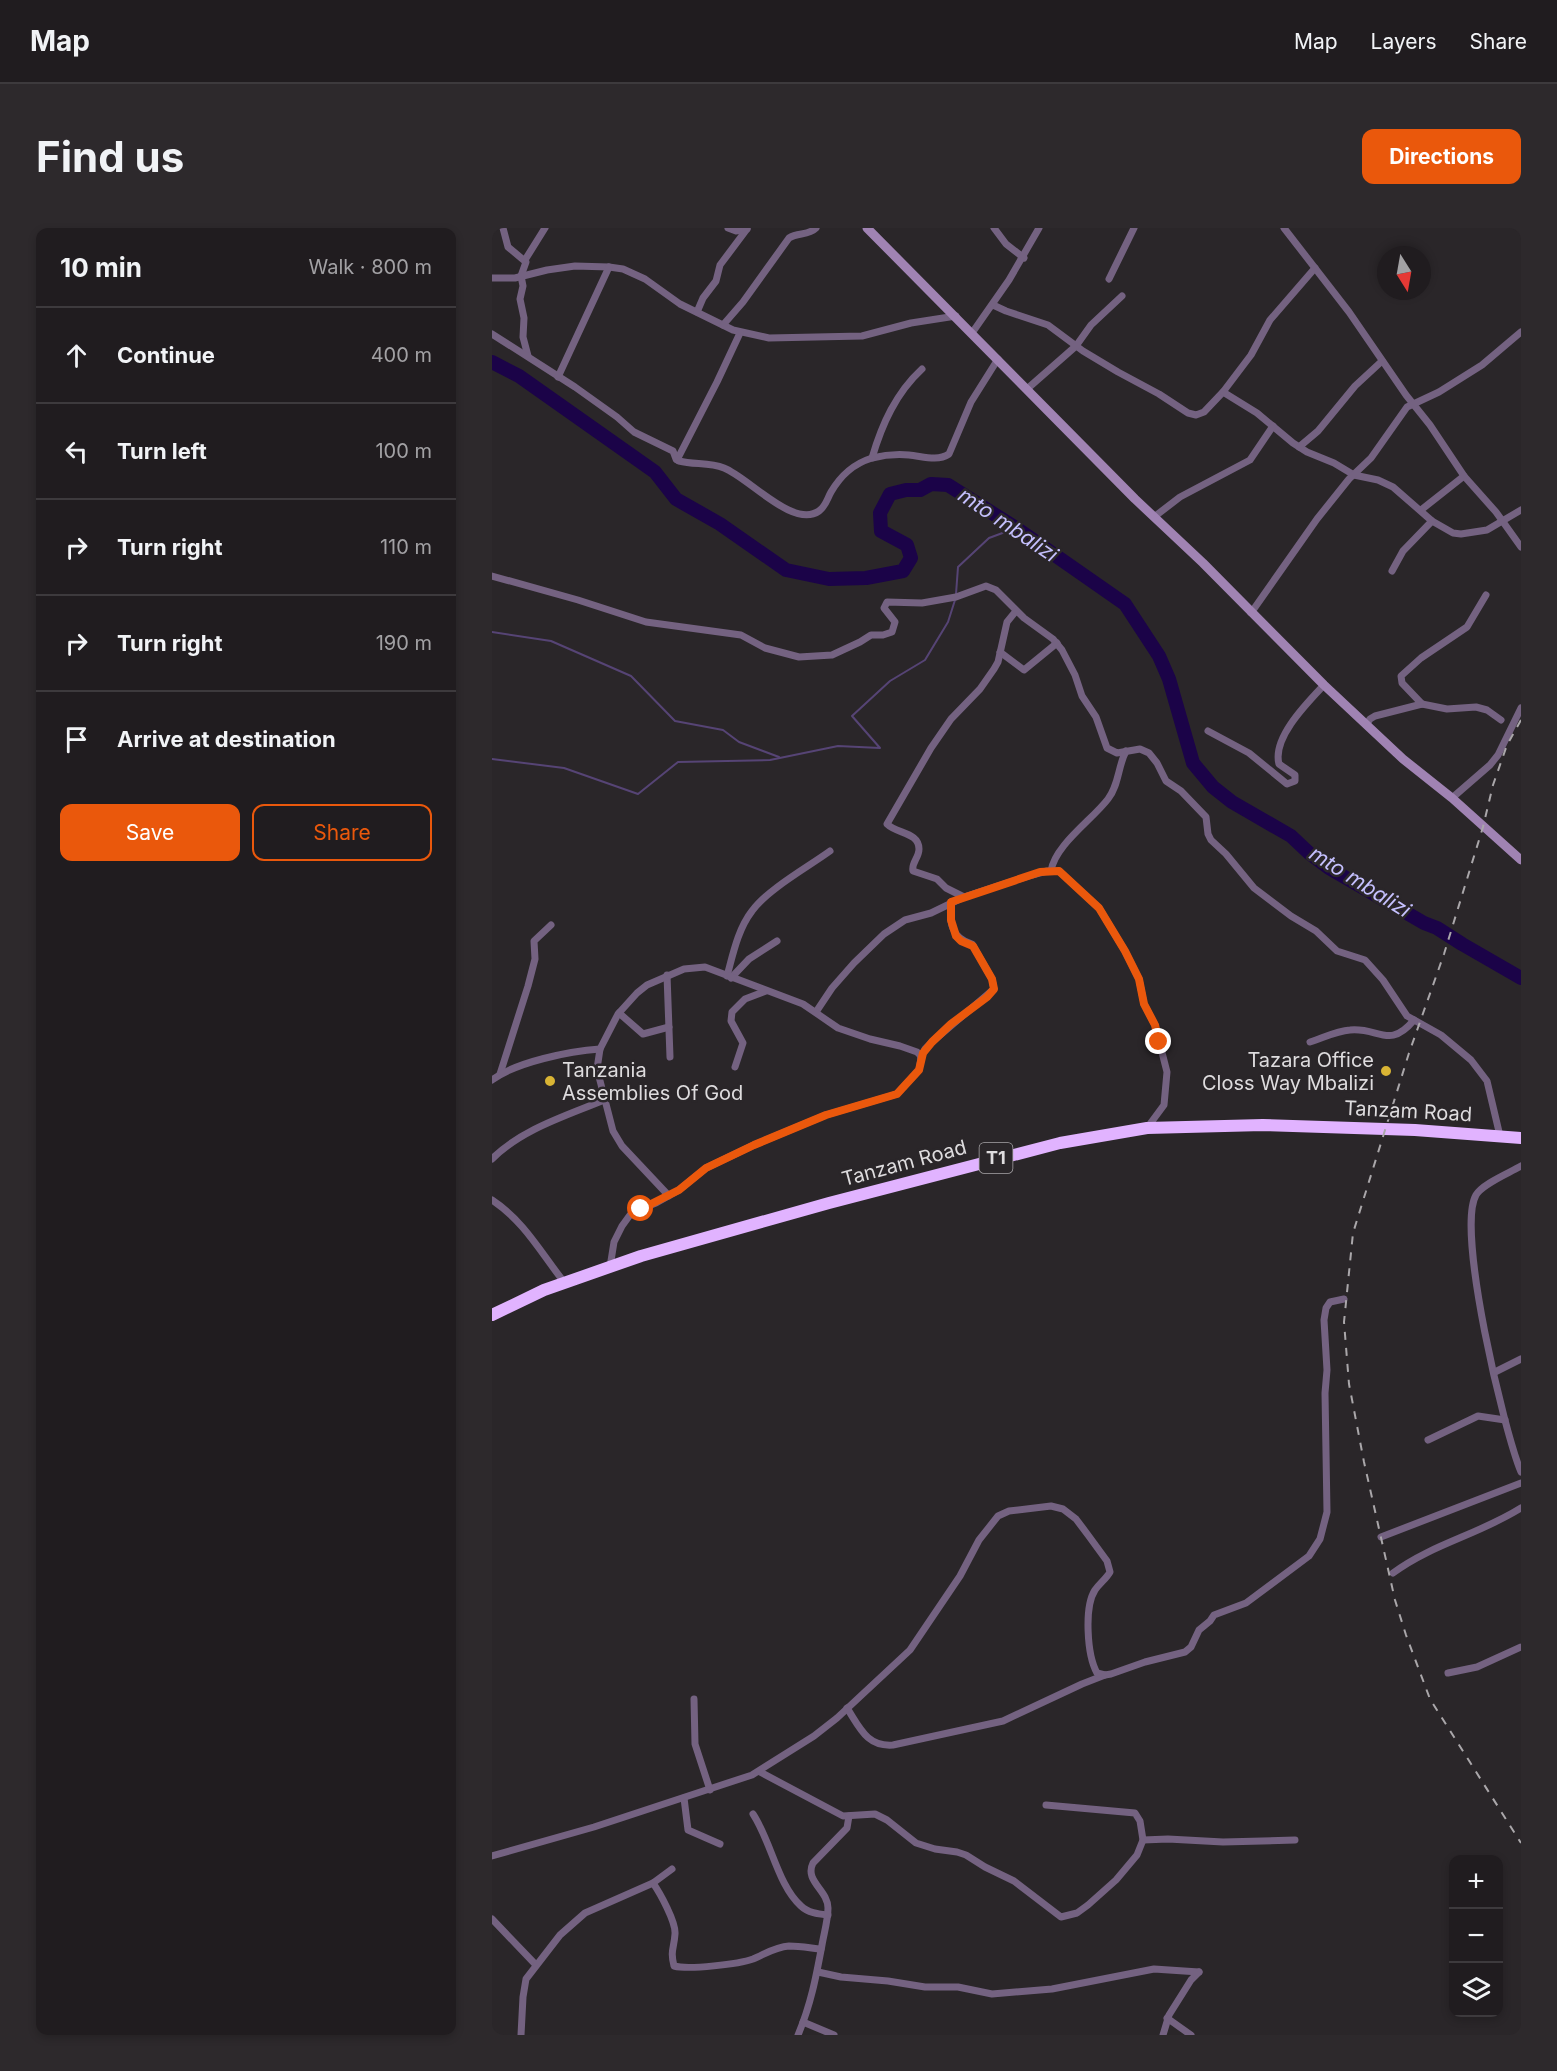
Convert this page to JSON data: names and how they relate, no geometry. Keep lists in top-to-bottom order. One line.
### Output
{"streets":{"highway":["Tanzam Road","T1"]},"water":["mto mbalizi"],"places":["Tazara Office Closs Way Mbalizi","Tanzania Assemblies Of God"],"north":"bottom","page":{"header":"Map","nav":["Map","Layers","Share"],"buttons":["Directions",["Save","Share"]],"title":"Find us","heading":["10 min","Walk · 800 m"],"list":[["Continue","400 m"],["Turn left","100 m"],["Turn right","110 m"],["Turn right","190 m"],"Arrive at destination"],"map_buttons":["+","−"]}}
